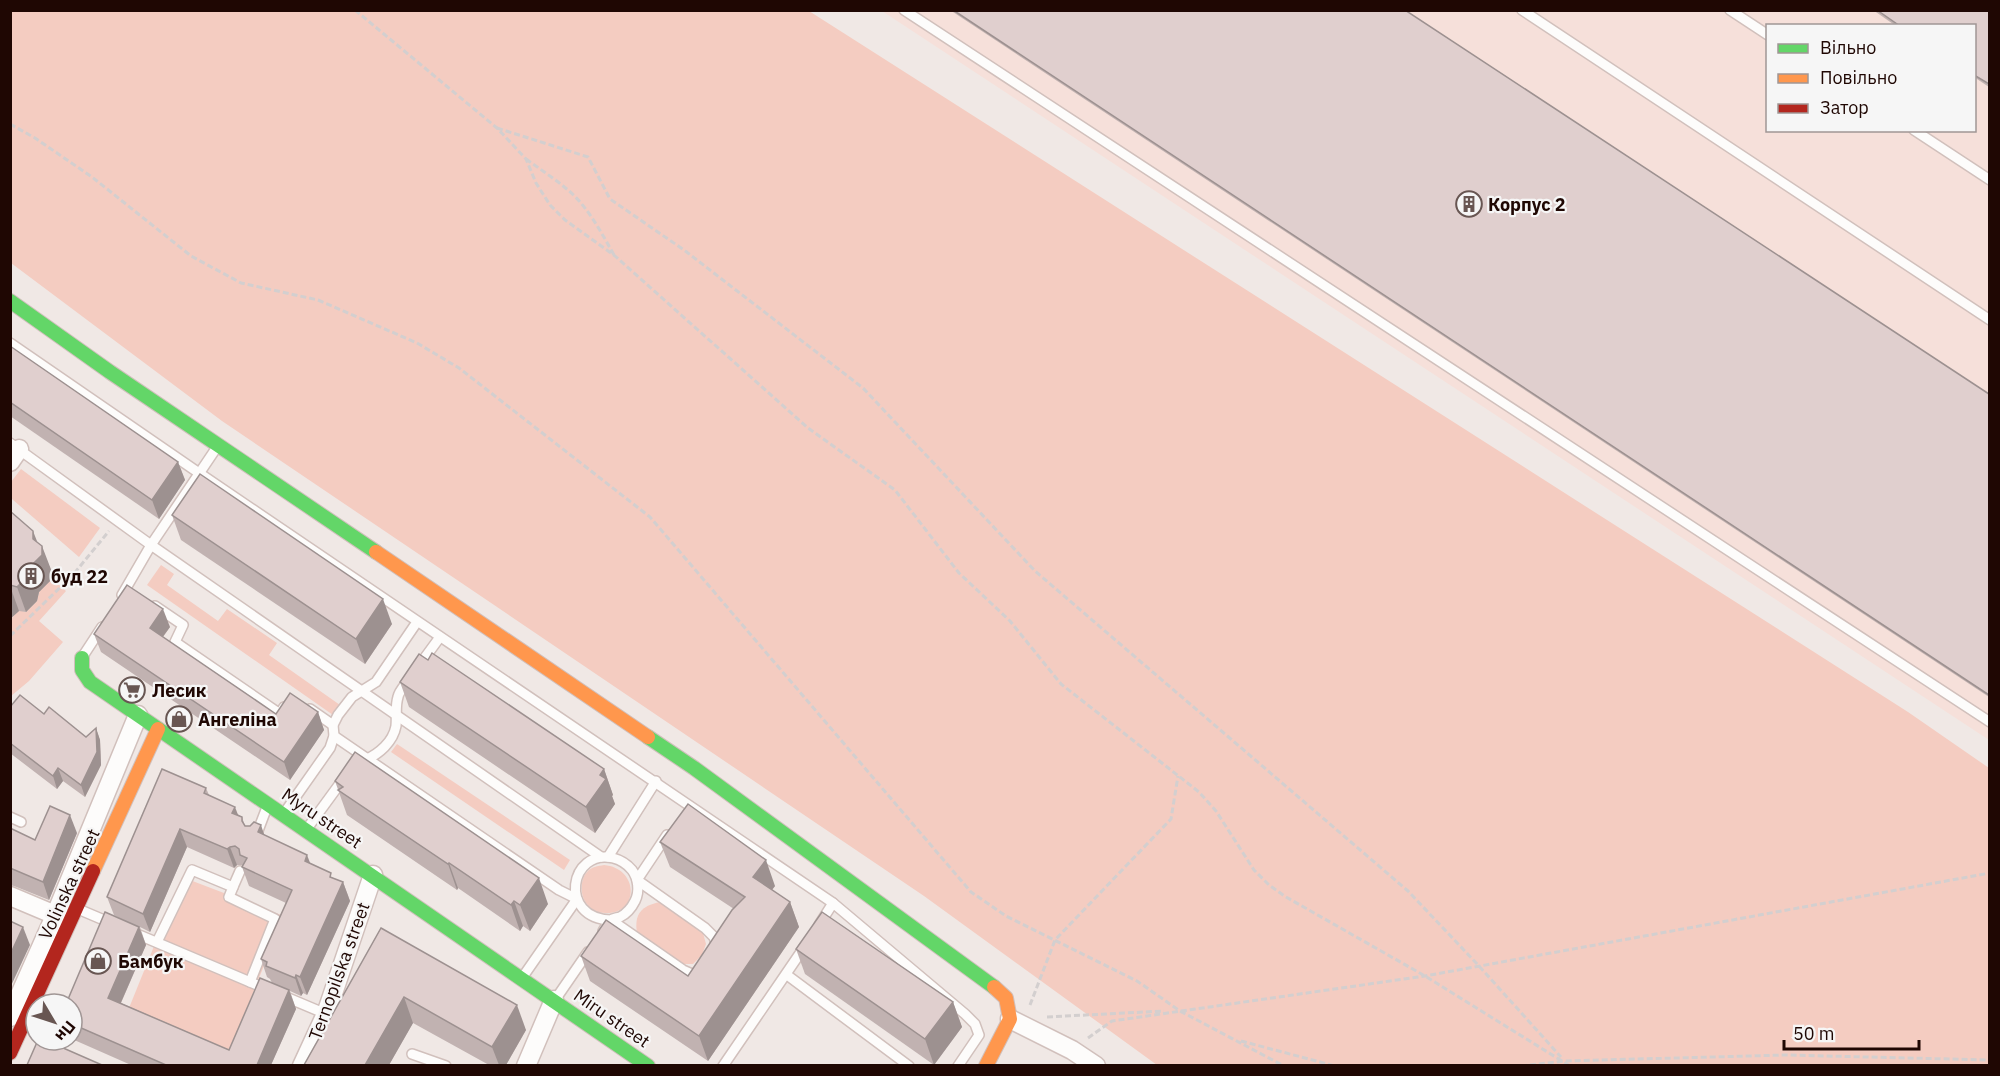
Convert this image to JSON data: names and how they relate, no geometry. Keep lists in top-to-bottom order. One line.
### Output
{"streets":{"street":["Myru street","Volinska street","Ternopilska street","Miru street"]},"crossings":[["Myru street","Volinska street"],["Myru street","Ternopilska street"],["Myru street","Miru street"]],"places":{"building":["Корпус 2","буд 22"],"supermarket":["Лесик"],"shop":["Ангеліна","Бамбук"]},"legend":["Вільно","Повільно","Затор"],"scale_bar":"50 m","north":"bottom right"}
